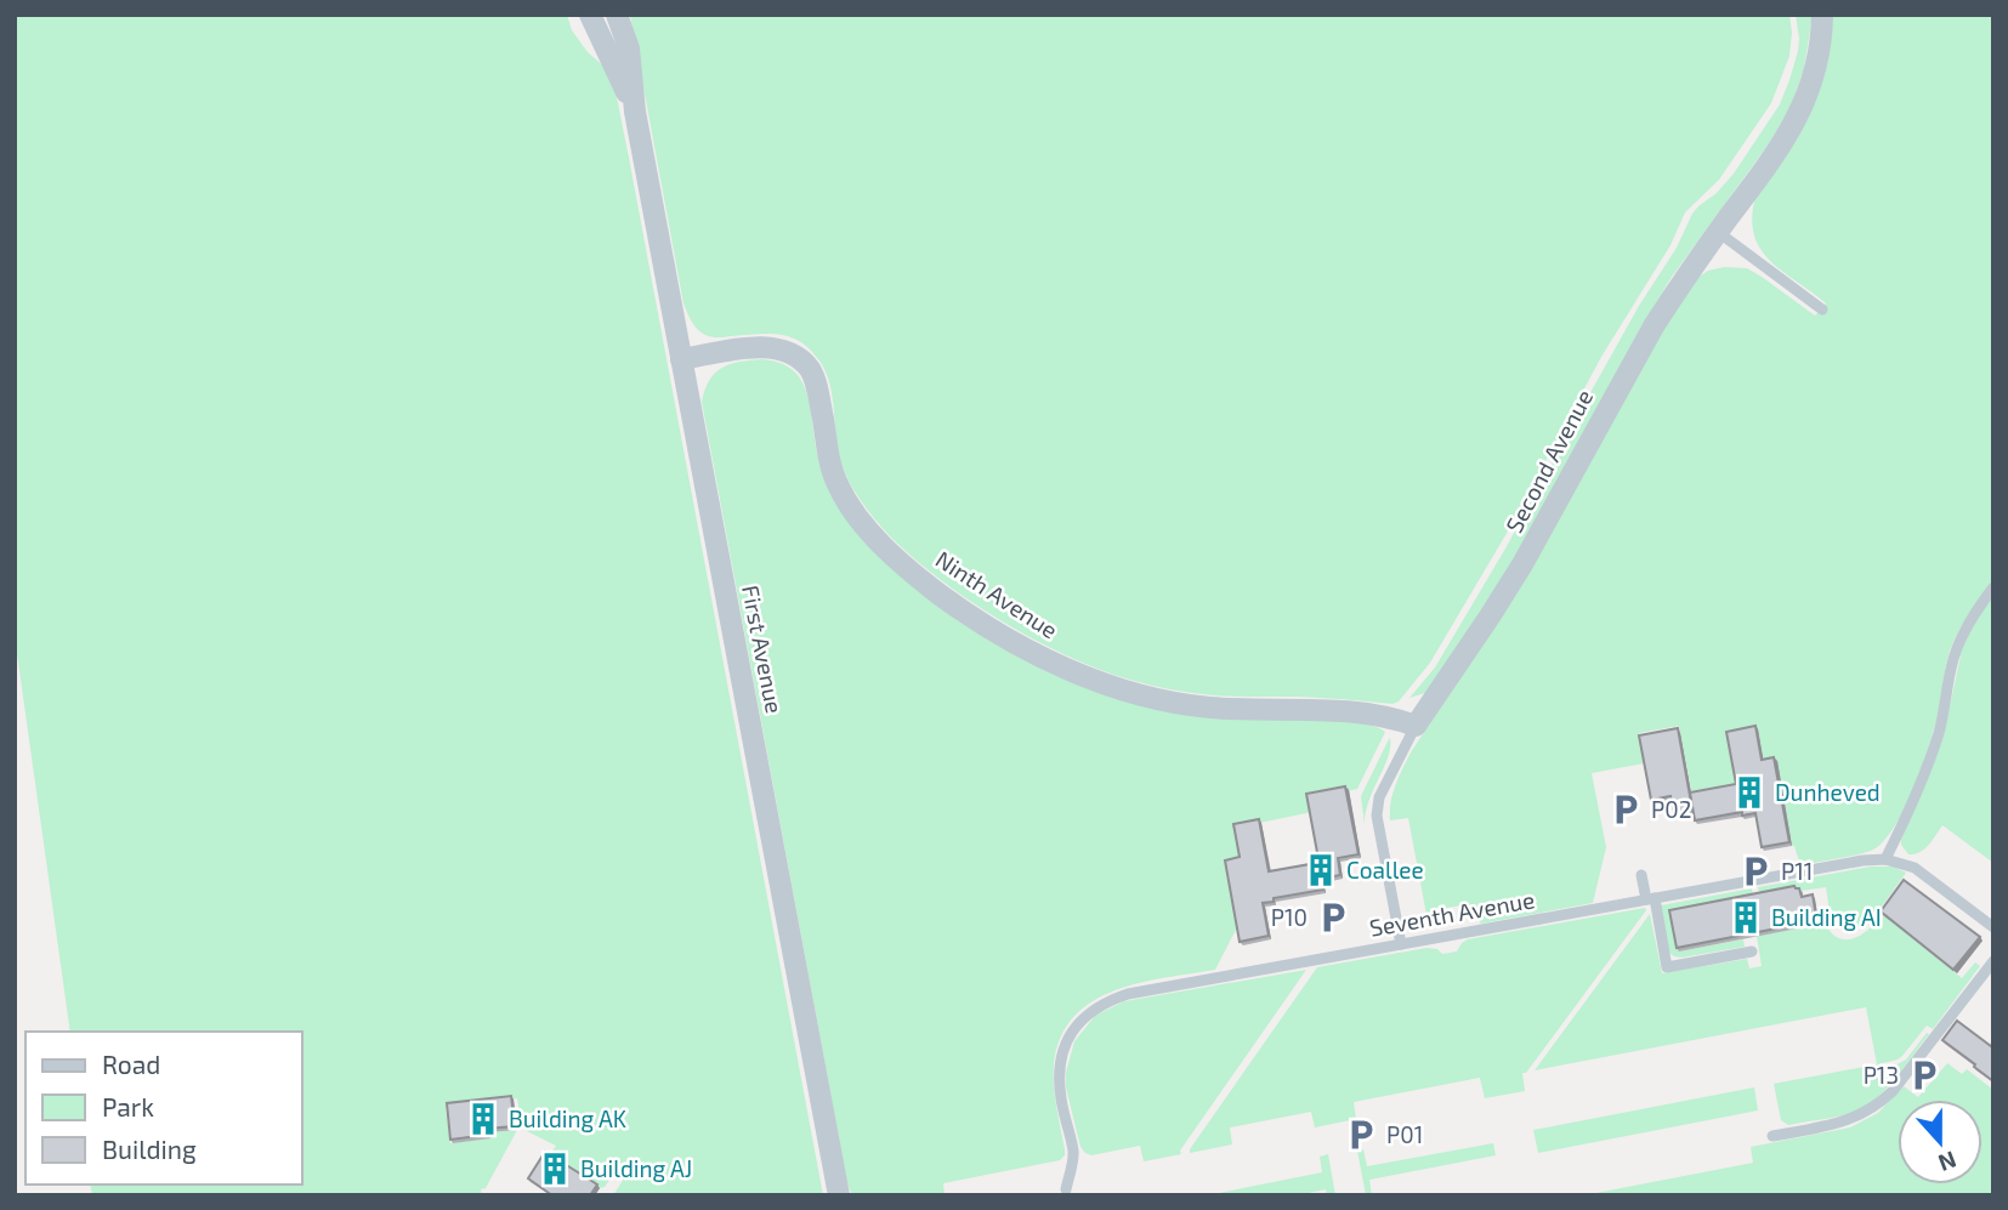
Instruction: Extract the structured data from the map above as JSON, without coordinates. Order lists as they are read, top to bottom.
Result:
{
  "streets": {
    "street": ["Second Avenue", "Ninth Avenue", "First Avenue"],
    "lane": ["Seventh Avenue"]
  },
  "crossings": [
    ["Second Avenue", "Ninth Avenue"],
    ["Second Avenue", "Seventh Avenue"],
    ["Ninth Avenue", "First Avenue"]
  ],
  "places": {
    "building": [
      "Dunheved",
      "Coallee",
      "Building AI",
      "Building AK",
      "Building AJ"
    ],
    "parking": [
      "P02",
      "P11",
      "P10",
      "P13",
      "P01"
    ]
  },
  "legend": ["Road", "Park", "Building"],
  "north": "bottom"
}
